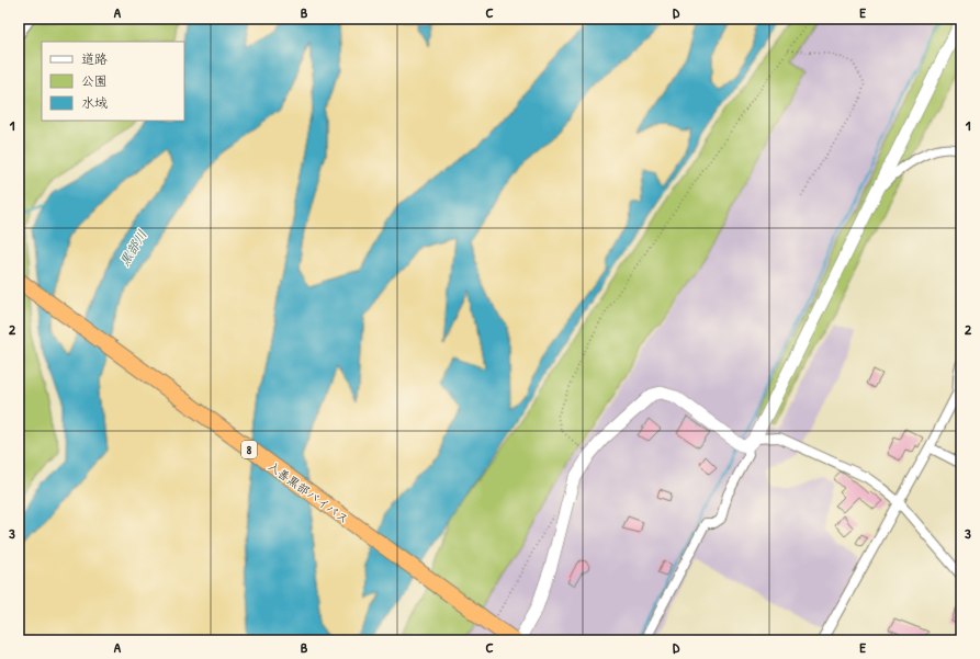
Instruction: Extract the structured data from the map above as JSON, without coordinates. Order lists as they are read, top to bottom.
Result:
{
  "streets": {
    "highway": ["8", "入善黒部バイパス"]
  },
  "water": ["黒部川"],
  "legend": ["道路", "公園", "水域"],
  "grid": {
    "columns": [
      "A",
      "B",
      "C",
      "D",
      "E"
    ],
    "rows": ["1", "2", "3"]
  }
}
